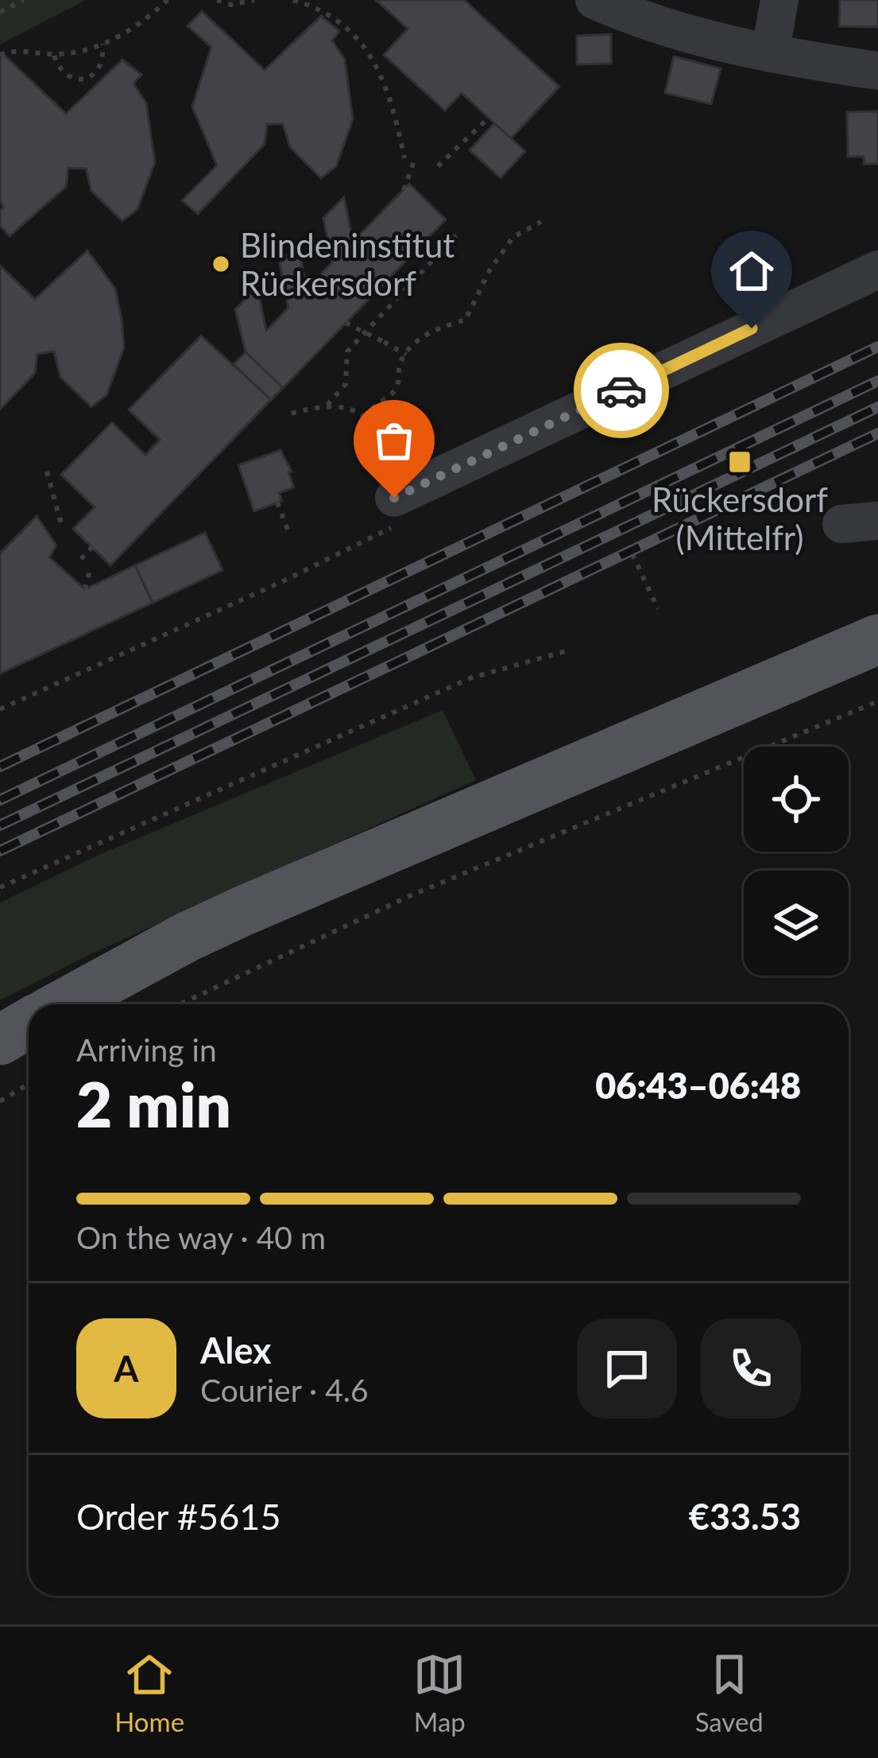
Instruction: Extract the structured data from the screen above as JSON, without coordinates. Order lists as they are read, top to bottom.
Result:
{
  "places": {
    "other": ["Blindeninstitut Rückersdorf"],
    "transit": ["Rückersdorf (Mittelfr)"]
  },
  "page": {
    "heading": ["2 min", "Arriving in", "06:43–06:48"],
    "panel": [
      "Alex",
      "Courier · 4.6",
      "Order #5615",
      "€33.53"
    ],
    "bar": "On the way · 40 m",
    "round": "A",
    "tabs": ["Home", "Map", "Saved"]
  }
}
